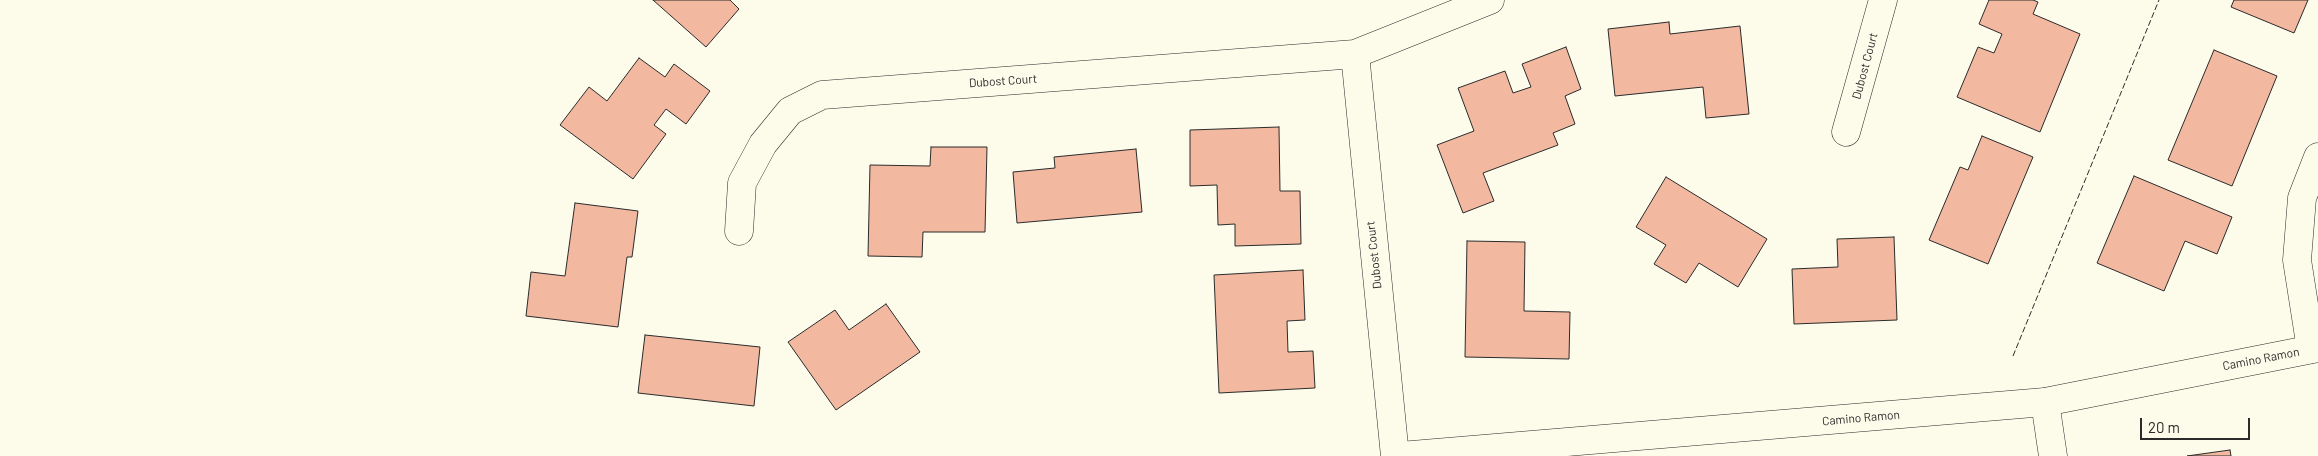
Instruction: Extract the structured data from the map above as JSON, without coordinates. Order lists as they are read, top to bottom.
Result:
{
  "streets": {
    "street": ["Dubost Court", "Camino Ramon"]
  },
  "scale_bar": "20 m"
}
